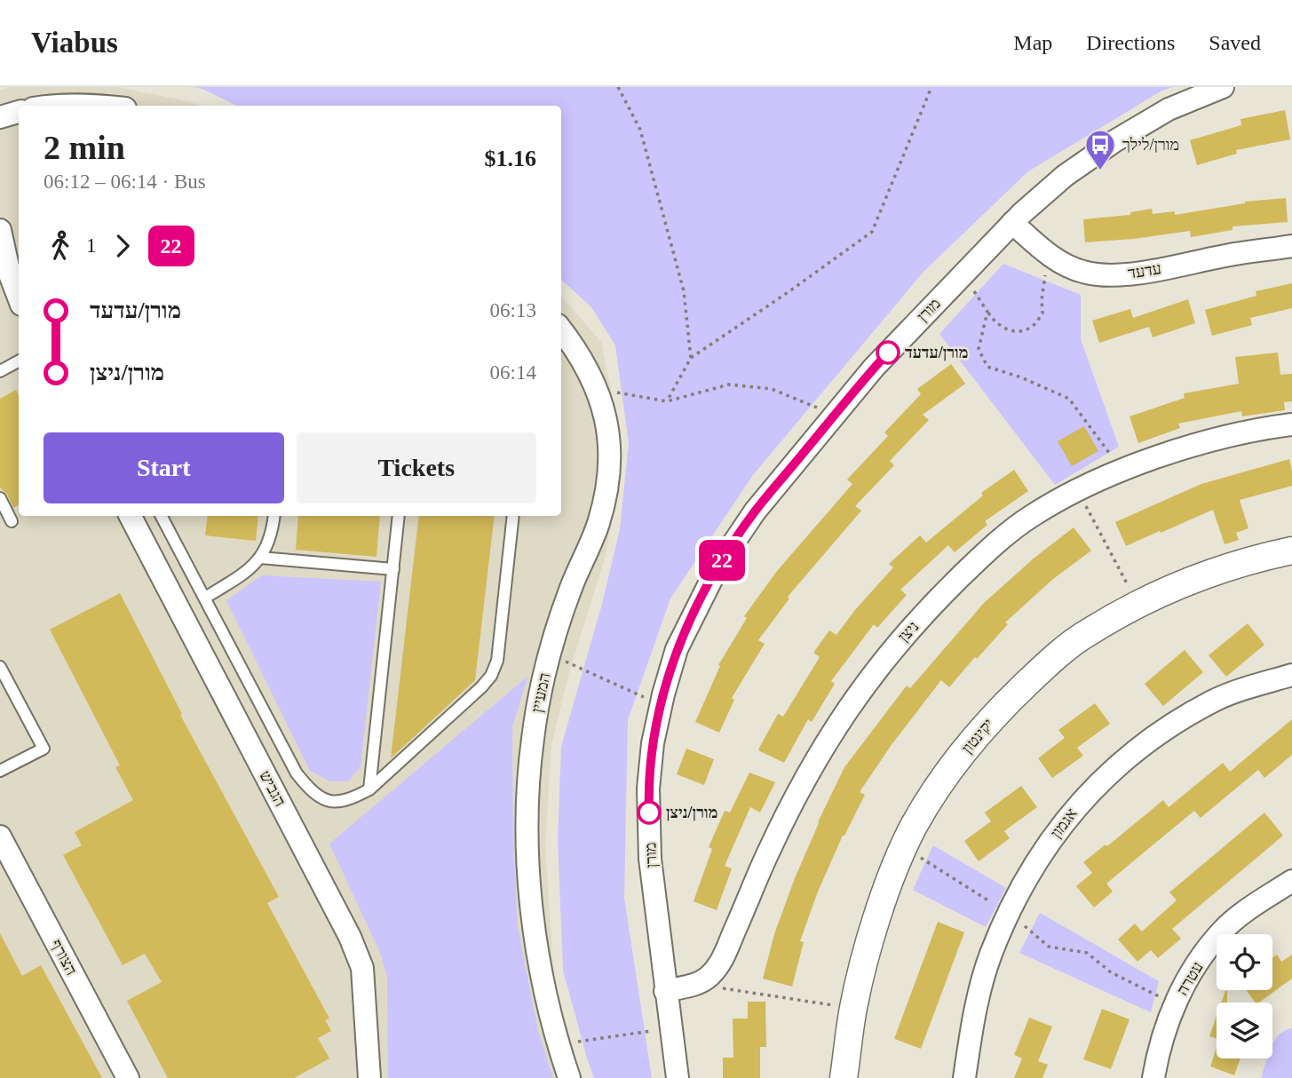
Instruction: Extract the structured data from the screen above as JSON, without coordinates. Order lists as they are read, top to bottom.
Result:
{
  "streets": {
    "street": [
      "עדעד",
      "מורן",
      "ניצן",
      "המעיין",
      "יקינטון",
      "הגביש",
      "אגמון",
      "הצורף",
      "עטרה"
    ]
  },
  "crossings": [
    ["עדעד", "מורן"],
    ["מורן", "ניצן"]
  ],
  "places": {
    "bus stop": ["מורן/לילך"],
    "other": ["מורן/עדעד", "מורן/ניצן"]
  },
  "lines": ["bus line 22"],
  "page": {
    "header": "Viabus",
    "nav": ["Map", "Directions", "Saved"],
    "on_map": "22",
    "heading": ["2 min", "06:12 – 06:14 · Bus", "$1.16"],
    "legs": ["1", "22"],
    "list": [
      {
        "name": "מורן/עדעד",
        "value": "06:13"
      },
      {
        "name": "מורן/ניצן",
        "value": "06:14"
      }
    ],
    "buttons": ["Start", "Tickets"]
  }
}
